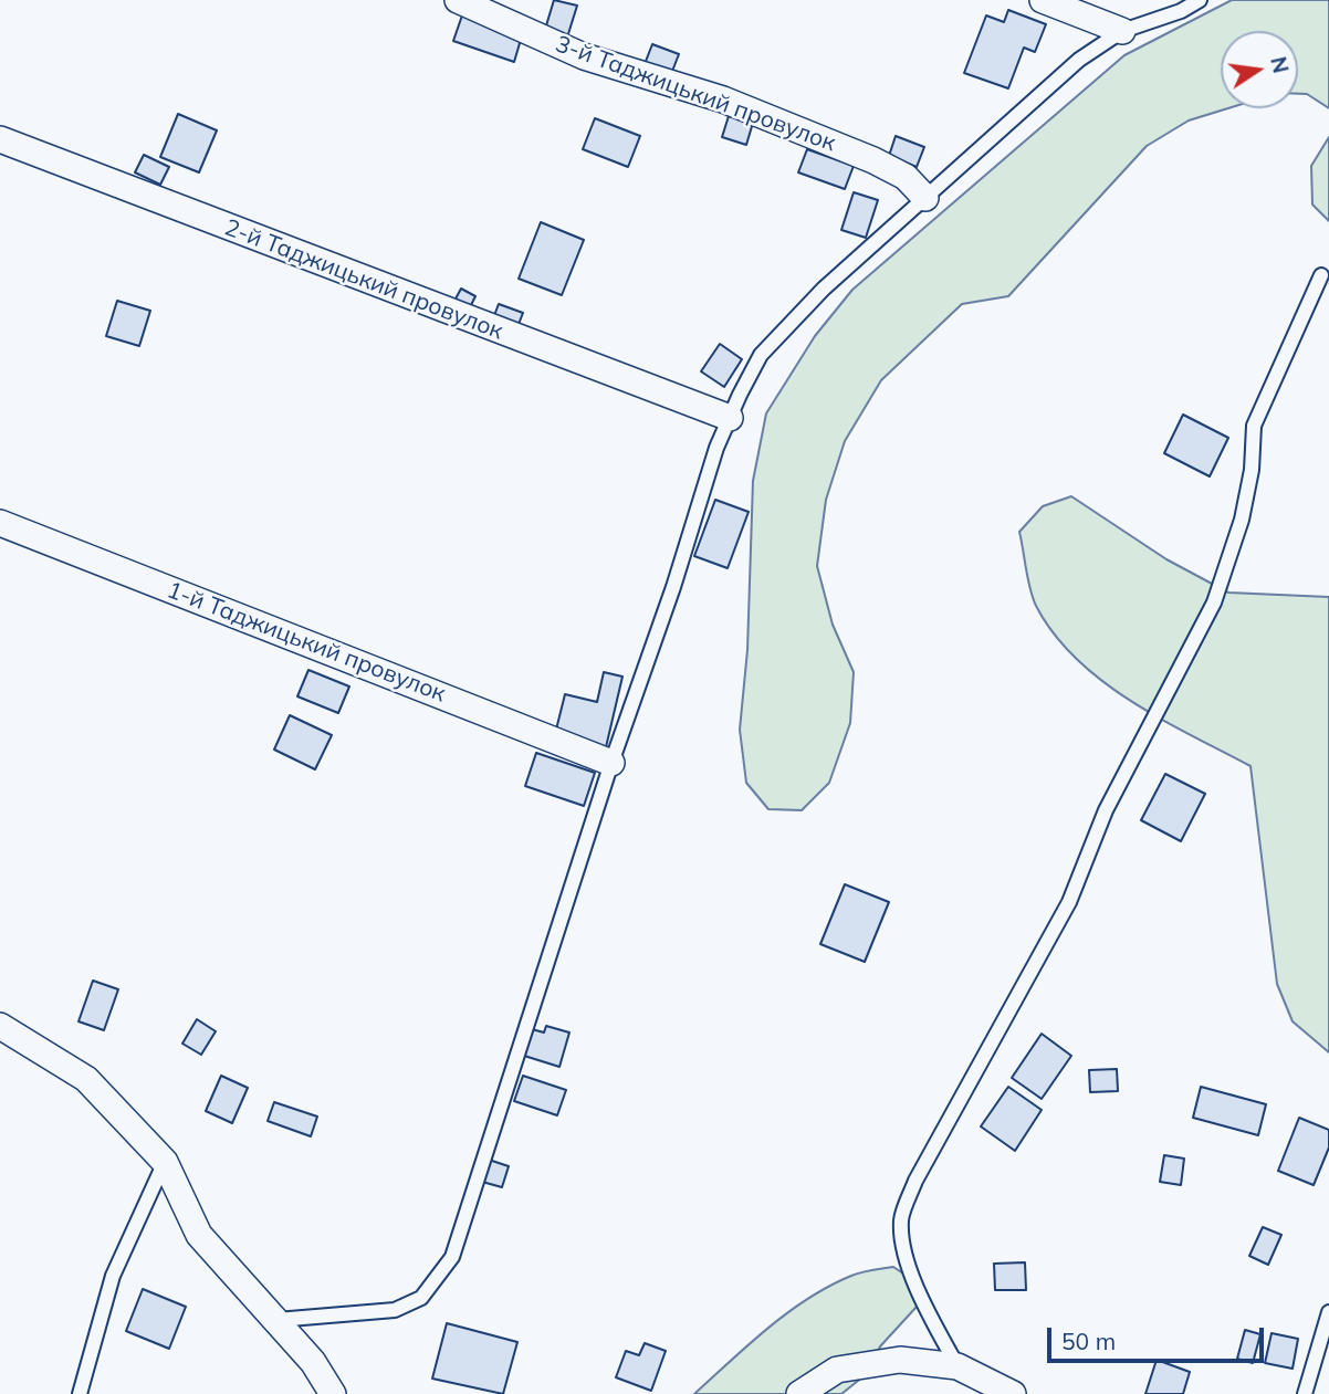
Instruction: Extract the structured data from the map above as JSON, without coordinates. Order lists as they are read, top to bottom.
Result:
{
  "streets": {
    "street": ["3-й Таджицький провулок", "2-й Таджицький провулок", "1-й Таджицький провулок"]
  },
  "scale_bar": "50 m",
  "north": "right"
}
